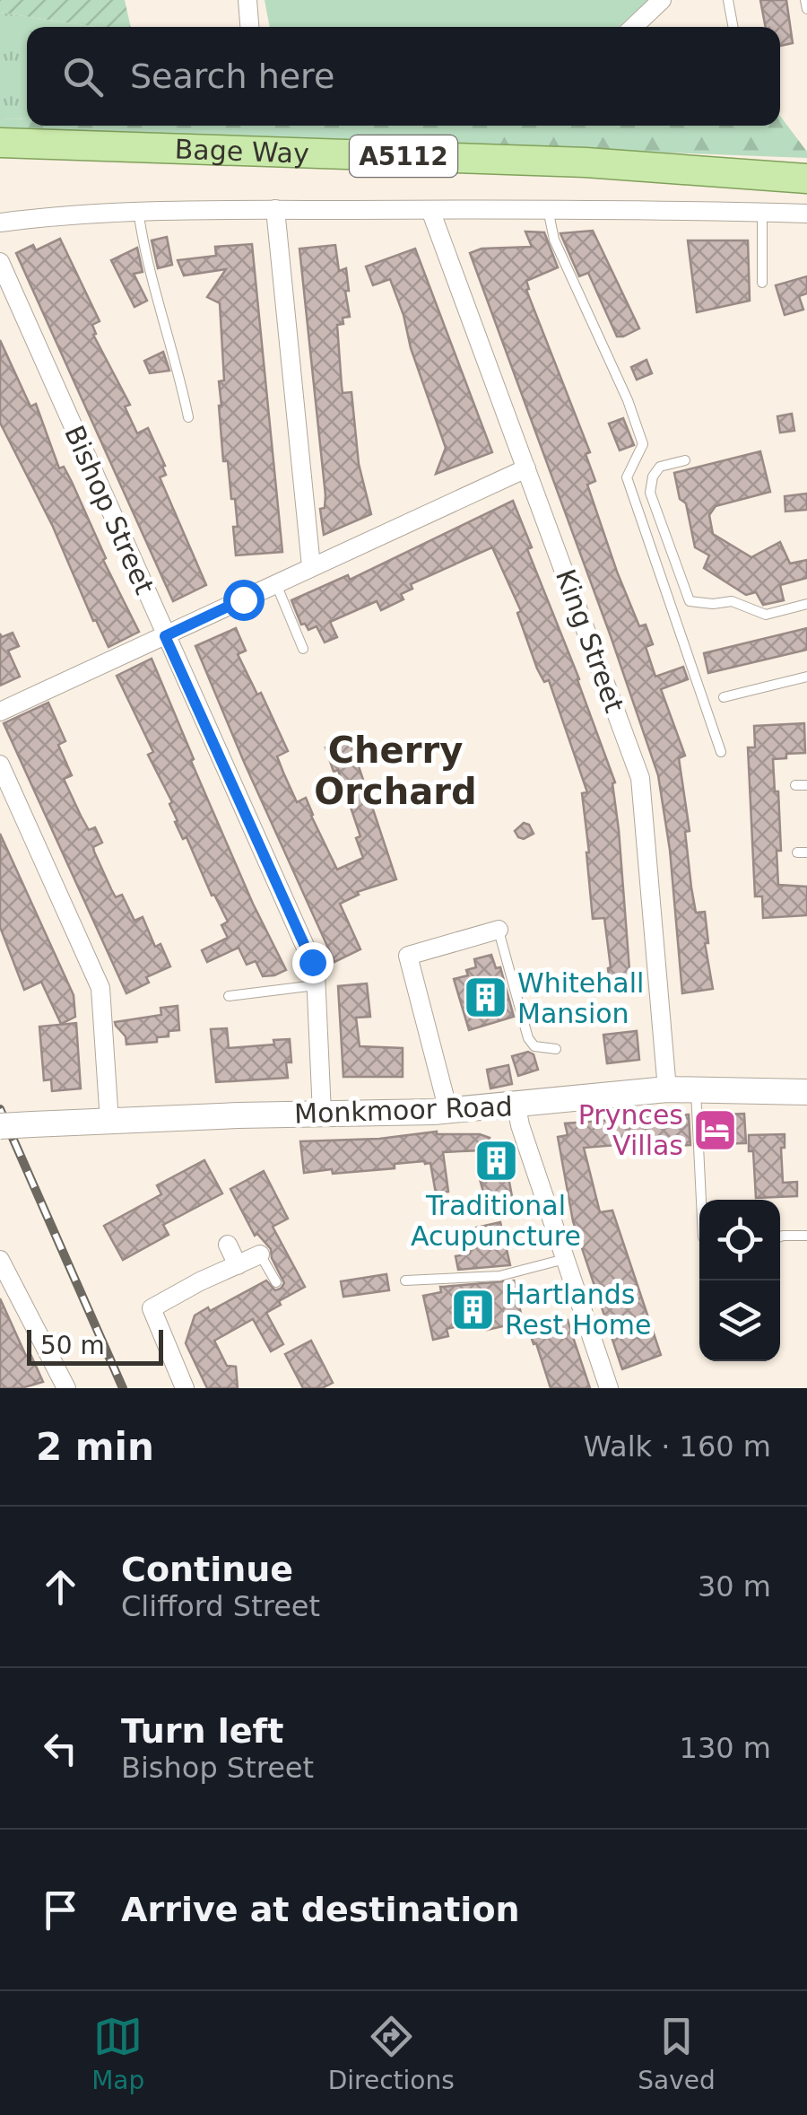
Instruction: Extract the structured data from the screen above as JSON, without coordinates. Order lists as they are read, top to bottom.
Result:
{
  "streets": {
    "main road": ["Bage Way", "A5112"],
    "street": ["Bishop Street", "King Street", "Monkmoor Road"]
  },
  "crossings": [
    ["Bishop Street", "Monkmoor Road"],
    ["King Street", "Monkmoor Road"]
  ],
  "districts": ["Cherry Orchard"],
  "places": {
    "building": ["Whitehall Mansion", "Traditional Acupuncture", "Hartlands Rest Home"],
    "hotel": ["Prynces Villas"]
  },
  "scale_bar": "50 m",
  "page": {
    "search": "Search here",
    "scale": "50 m",
    "heading": ["2 min", "Walk · 160 m"],
    "list": [
      ["Continue", "Clifford Street", "30 m"],
      ["Turn left", "Bishop Street", "130 m"],
      "Arrive at destination"
    ],
    "nav": ["Map", "Directions", "Saved"]
  }
}
